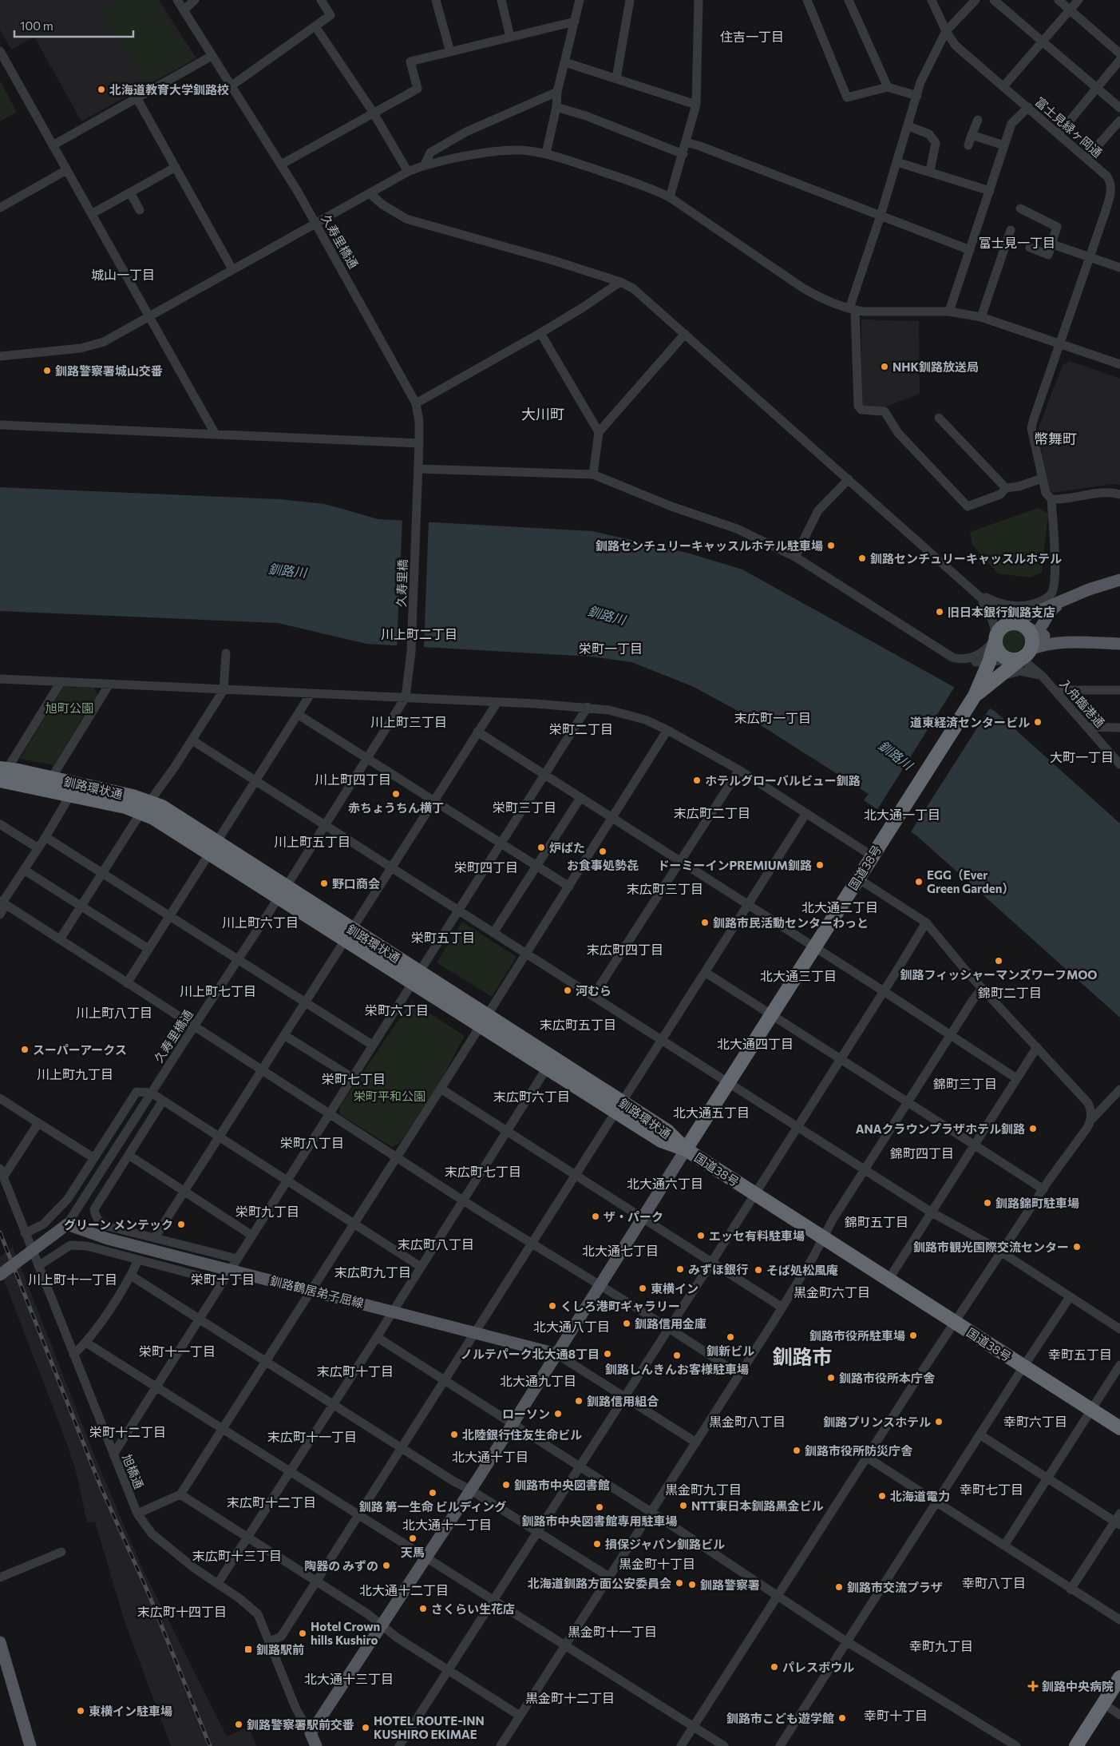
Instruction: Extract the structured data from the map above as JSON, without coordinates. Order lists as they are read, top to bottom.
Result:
{
  "streets": {
    "highway": ["釧路環状通", "国道38号"],
    "main road": ["釧路鶴居弟子屈線"],
    "street": [
      "富士見緑ヶ岡通",
      "久寿里橋通",
      "久寿里橋",
      "入舟臨港通",
      "旭橋通"
    ]
  },
  "crossings": [
    ["久寿里橋通", "久寿里橋"],
    ["久寿里橋通", "釧路環状通"],
    ["久寿里橋通", "釧路鶴居弟子屈線"],
    ["入舟臨港通", "国道38号"],
    ["釧路環状通", "国道38号"]
  ],
  "districts": [
    "住吉一丁目",
    "富士見一丁目",
    "城山一丁目",
    "大川町",
    "幣舞町",
    "川上町二丁目",
    "栄町一丁目",
    "末広町一丁目",
    "川上町三丁目",
    "栄町二丁目",
    "大町一丁目",
    "川上町四丁目",
    "栄町三丁目",
    "末広町二丁目",
    "北大通一丁目",
    "川上町五丁目",
    "栄町四丁目",
    "末広町三丁目",
    "北大通二丁目",
    "川上町六丁目",
    "栄町五丁目",
    "末広町四丁目",
    "北大通三丁目",
    "川上町七丁目",
    "錦町二丁目",
    "栄町六丁目",
    "川上町八丁目",
    "末広町五丁目",
    "北大通四丁目",
    "川上町九丁目",
    "栄町七丁目",
    "錦町三丁目",
    "末広町六丁目",
    "北大通五丁目",
    "栄町八丁目",
    "錦町四丁目",
    "末広町七丁目",
    "北大通六丁目",
    "栄町九丁目",
    "錦町五丁目",
    "末広町八丁目",
    "北大通七丁目",
    "末広町九丁目",
    "川上町十一丁目",
    "栄町十丁目",
    "黒金町六丁目",
    "北大通八丁目",
    "栄町十一丁目",
    "幸町五丁目",
    "釧路市",
    "末広町十丁目",
    "北大通九丁目",
    "黒金町八丁目",
    "幸町六丁目",
    "栄町十二丁目",
    "末広町十一丁目",
    "北大通十丁目",
    "黒金町九丁目",
    "幸町七丁目",
    "末広町十二丁目",
    "北大通十一丁目",
    "末広町十三丁目",
    "黒金町十丁目",
    "幸町八丁目",
    "北大通十二丁目",
    "末広町十四丁目",
    "黒金町十一丁目",
    "幸町九丁目",
    "北大通十三丁目",
    "黒金町十二丁目",
    "幸町十丁目"
  ],
  "water": ["釧路川"],
  "parks": ["旭町公園", "栄町平和公園"],
  "places": {
    "other": [
      "北海道教育大学釧路校",
      "NHK釧路放送局",
      "釧路警察署城山交番",
      "釧路センチュリーキャッスルホテル駐車場",
      "釧路センチュリーキャッスルホテル",
      "旧日本銀行釧路支店",
      "道東経済センタービル",
      "ホテルグローバルビュー釧路",
      "赤ちょうちん横丁",
      "炉ばた",
      "お食事処勢㐂",
      "ドーミーインPREMIUM釧路",
      "EGG（Ever Green Garden）",
      "野口商会",
      "釧路市民活動センターわっと",
      "釧路フィッシャーマンズワーフMOO",
      "河むら",
      "スーパーアークス",
      "ANAクラウンプラザホテル釧路",
      "釧路錦町駐車場",
      "ザ・パーク",
      "グリーン メンテック",
      "エッセ有料駐車場",
      "釧路市観光国際交流センター",
      "みずほ銀行",
      "そば処松風庵",
      "東横イン",
      "くしろ港町ギャラリー",
      "釧路信用金庫",
      "釧路市役所駐車場",
      "釧新ビル",
      "ノルテパーク北大通8丁目",
      "釧路しんきんお客様駐車場",
      "釧路市役所本庁舎",
      "釧路信用組合",
      "ローソン",
      "釧路プリンスホテル",
      "北陸銀行住友生命ビル",
      "釧路市役所防災庁舎",
      "釧路市中央図書館",
      "釧路 第一生命 ビルディング",
      "北海道電力",
      "NTT東日本釧路黒金ビル",
      "釧路市中央図書館専用駐車場",
      "天馬",
      "損保ジャパン釧路ビル",
      "陶器の みずの",
      "北海道釧路方面公安委員会",
      "釧路警察署",
      "釧路市交流プラザ",
      "さくらい生花店",
      "Hotel Crown hills Kushiro",
      "パレスボウル",
      "東横イン駐車場",
      "釧路市こども遊学館",
      "釧路警察署駅前交番",
      "HOTEL ROUTE-INN KUSHIRO EKIMAE"
    ],
    "transit": ["釧路駅前"],
    "health": ["釧路中央病院"]
  },
  "scale_bar": "100 m"
}
